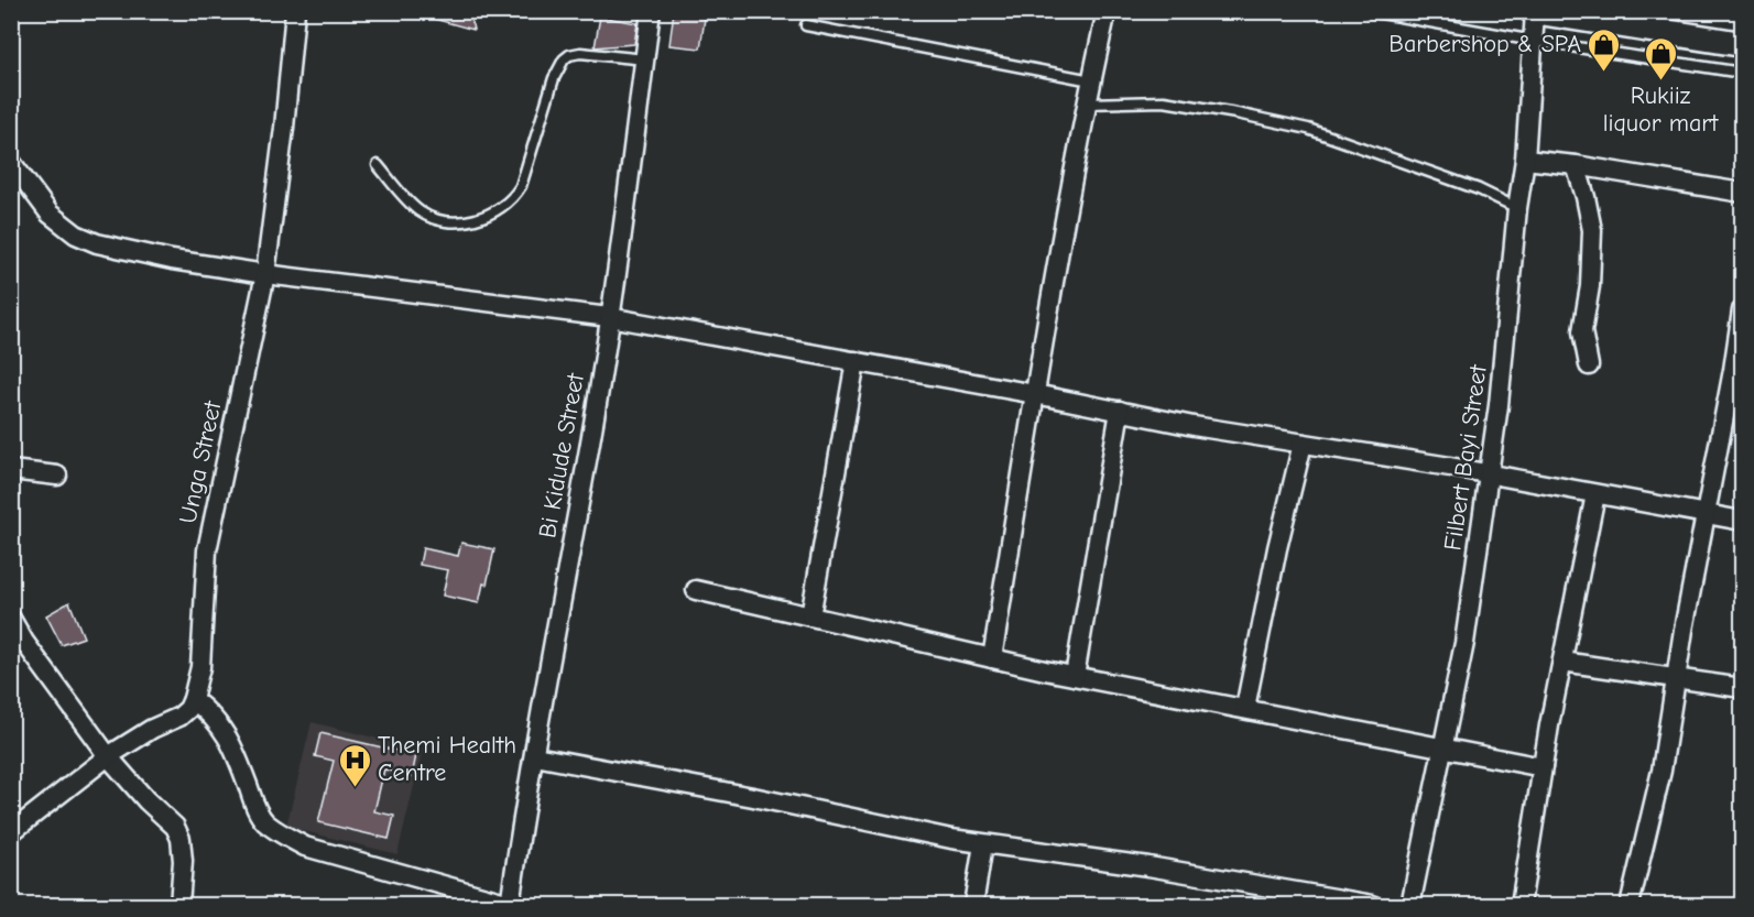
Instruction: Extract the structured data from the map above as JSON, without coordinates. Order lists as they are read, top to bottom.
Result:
{
  "streets": {
    "street": ["Bi Kidude Street", "Filbert Bayi Street", "Unga Street"]
  },
  "places": {
    "shop": ["Barbershop & SPA", "Rukiiz liquor mart"],
    "hospital": ["Themi Health Centre"]
  }
}
